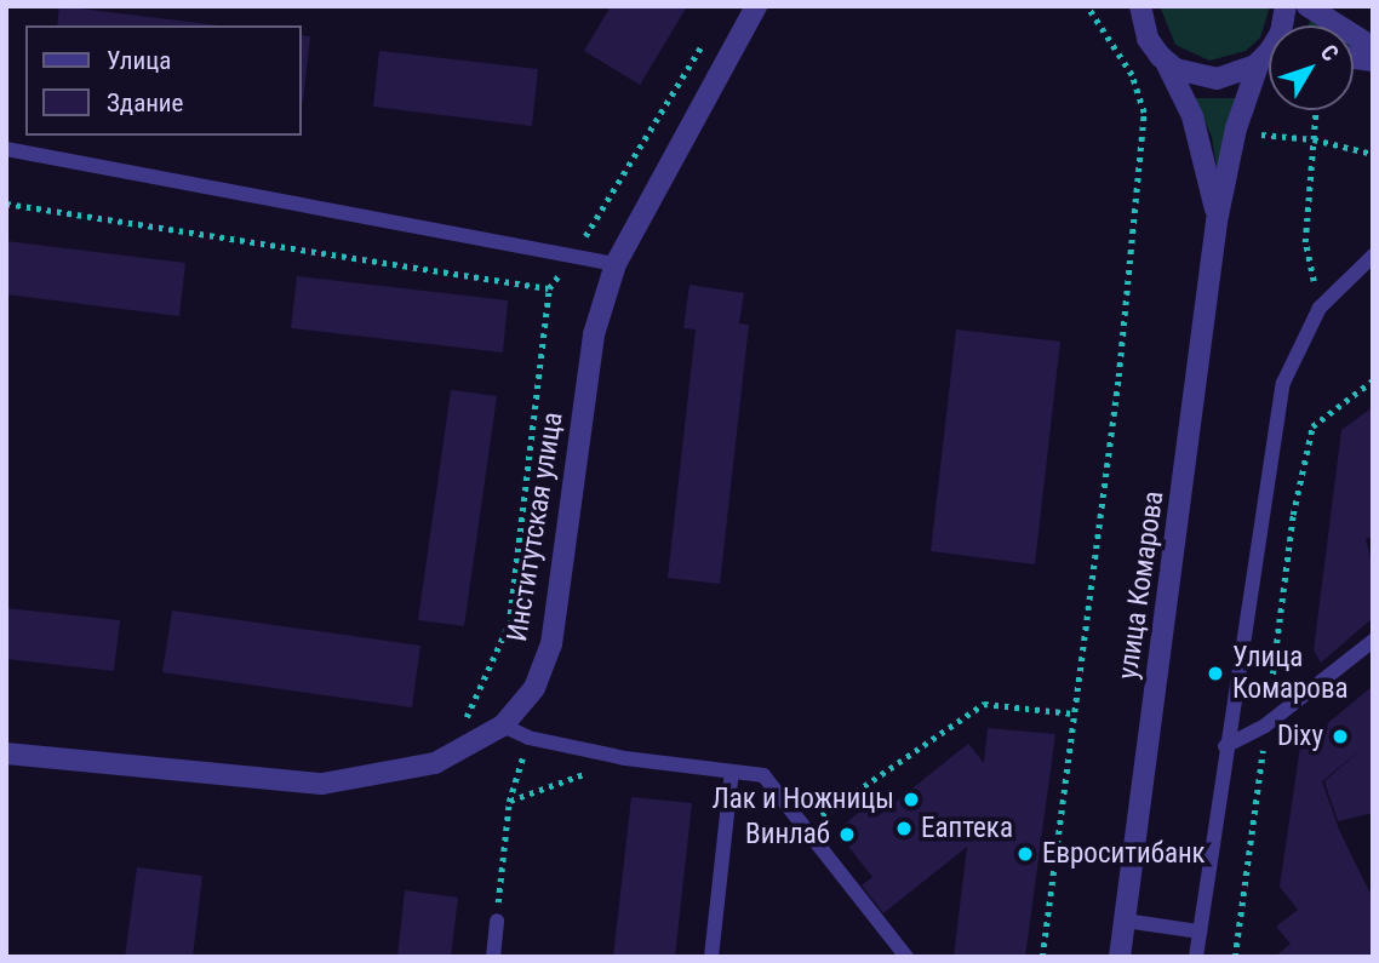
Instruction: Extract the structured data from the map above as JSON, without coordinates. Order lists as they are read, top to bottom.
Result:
{
  "streets": {
    "street": ["Институтская улица", "улица Комарова"]
  },
  "places": [
    "Улица Комарова",
    "Dixy",
    "Лак и Ножницы",
    "Еаптека",
    "Винлаб",
    "Евроситибанк"
  ],
  "legend": ["Улица", "Здание"],
  "north": "top right"
}
